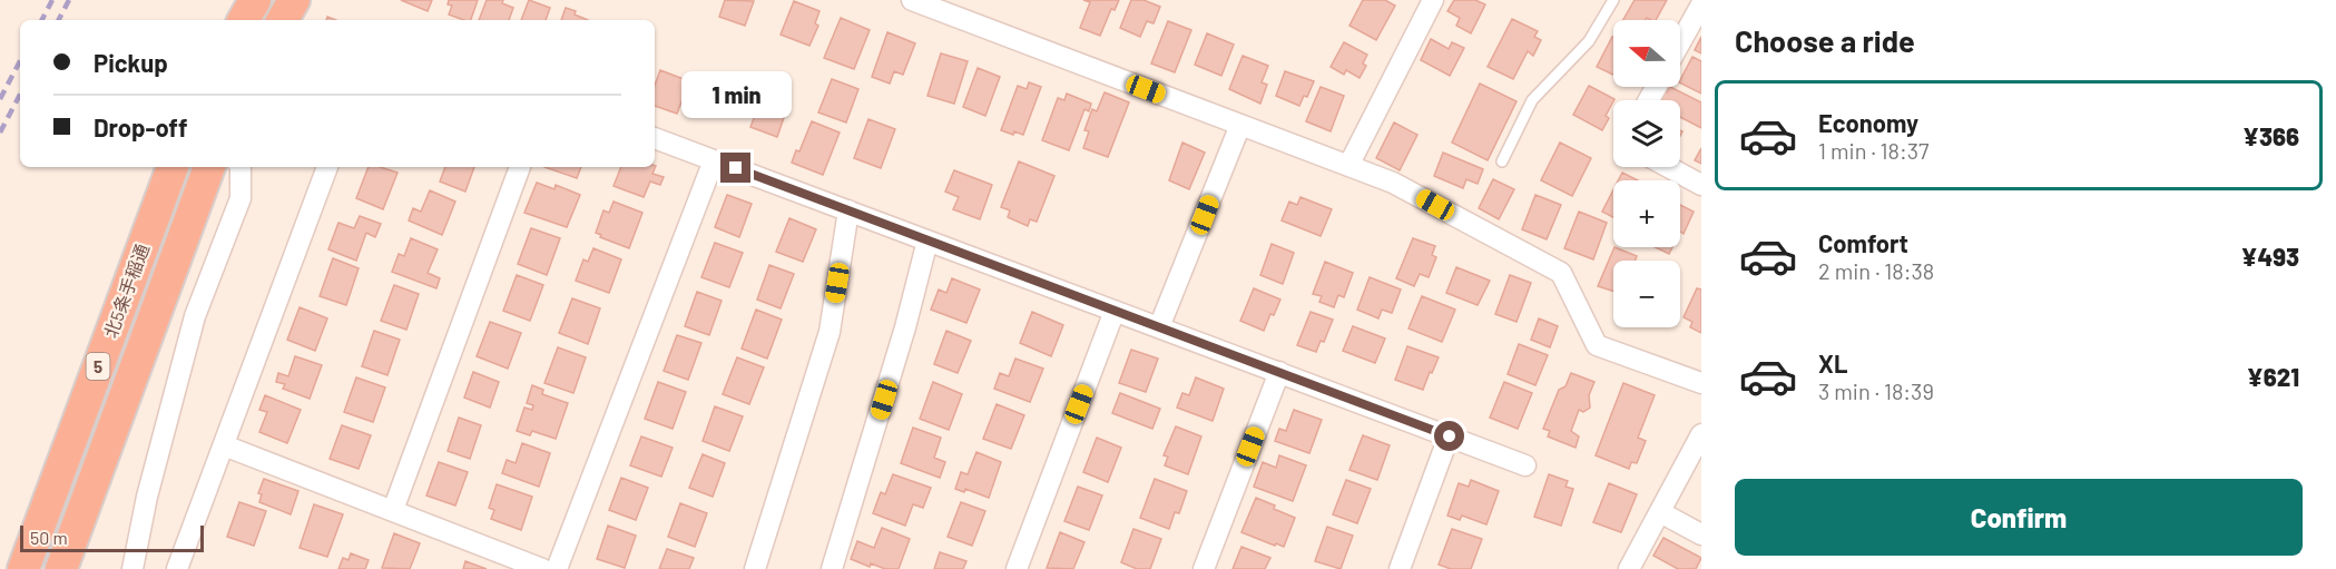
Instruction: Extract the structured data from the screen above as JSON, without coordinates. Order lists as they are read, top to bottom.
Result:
{
  "streets": {
    "highway": ["北5条手稲通", "5"]
  },
  "scale_bar": "50 m",
  "north": "left",
  "page": {
    "heading": "Choose a ride",
    "map_buttons": ["+", "−"],
    "banner": ["Pickup", "Drop-off"],
    "bubble": "1 min",
    "list": [
      {
        "name": "Economy",
        "note": "1 min · 18:37",
        "value": "¥366"
      },
      {
        "name": "Comfort",
        "note": "2 min · 18:38",
        "value": "¥493"
      },
      {
        "name": "XL",
        "note": "3 min · 18:39",
        "value": "¥621"
      }
    ],
    "buttons": "Confirm",
    "scale": "50 m"
  }
}
